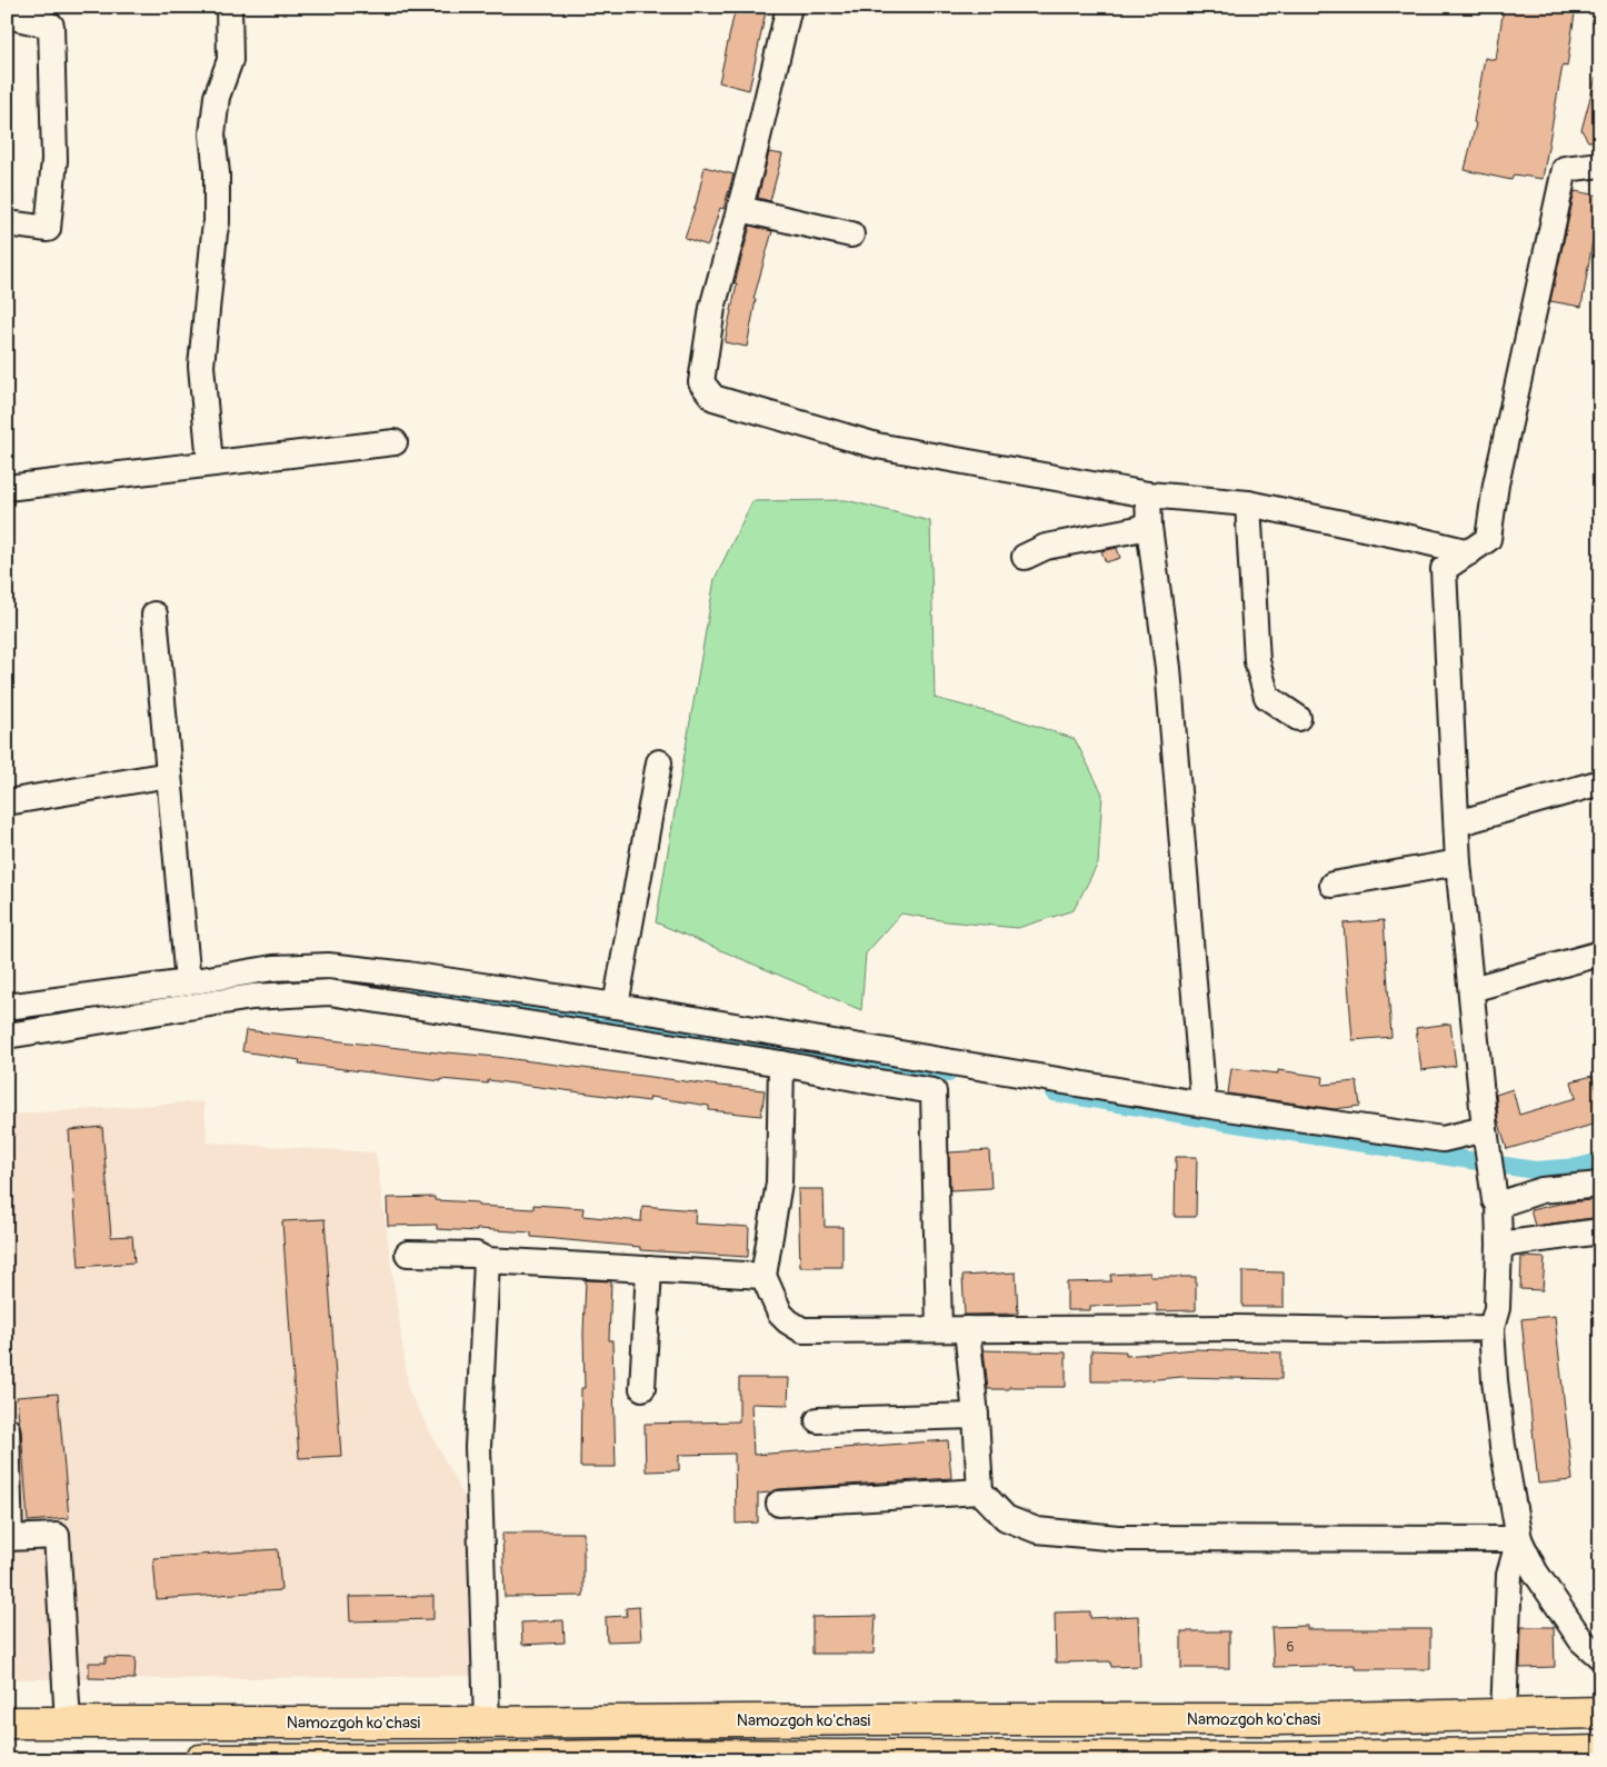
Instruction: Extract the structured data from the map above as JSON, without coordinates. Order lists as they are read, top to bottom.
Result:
{
  "streets": {
    "main road": ["Namozgoh ko'chasi"]
  },
  "house_numbers": ["6"]
}
